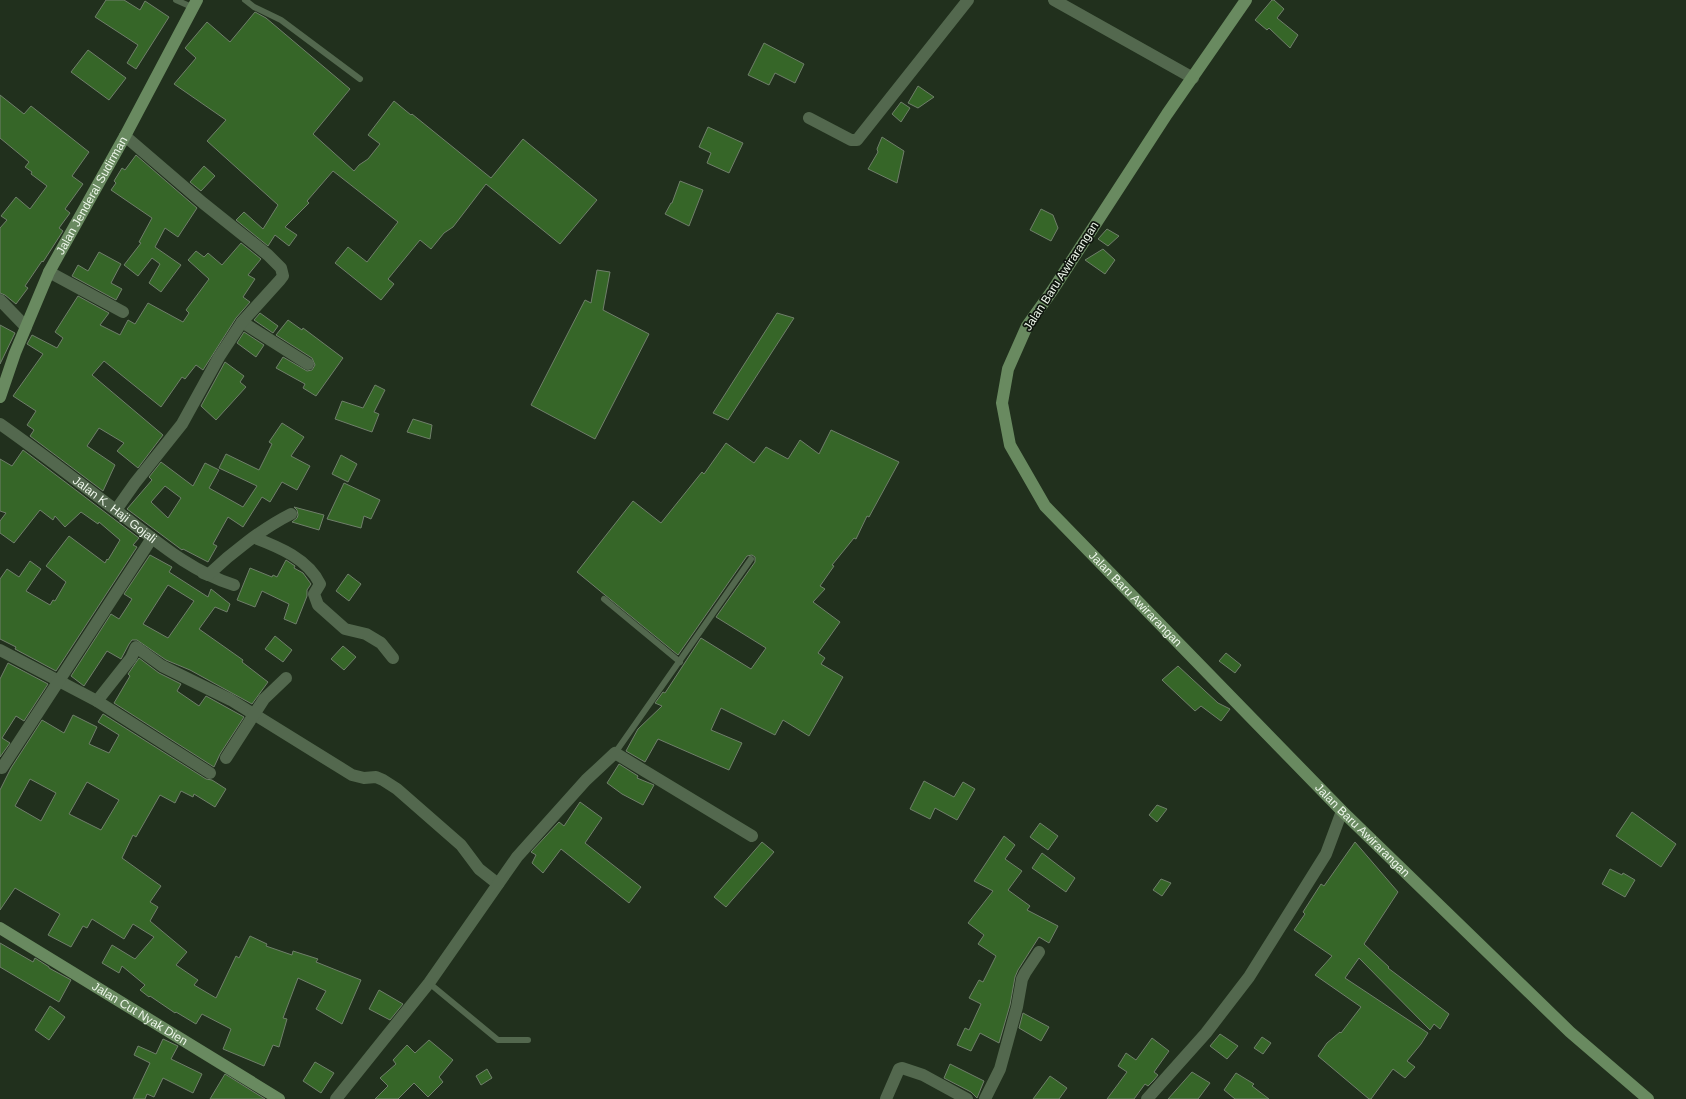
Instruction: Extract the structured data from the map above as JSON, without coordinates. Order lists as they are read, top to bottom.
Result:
{
  "streets": {
    "street": [
      "Jalan Jenderal Sudirman",
      "Jalan Baru Awirarangan",
      "Jalan K. Haji Gojali",
      "Jalan Cut Nyak Dien"
    ]
  }
}
